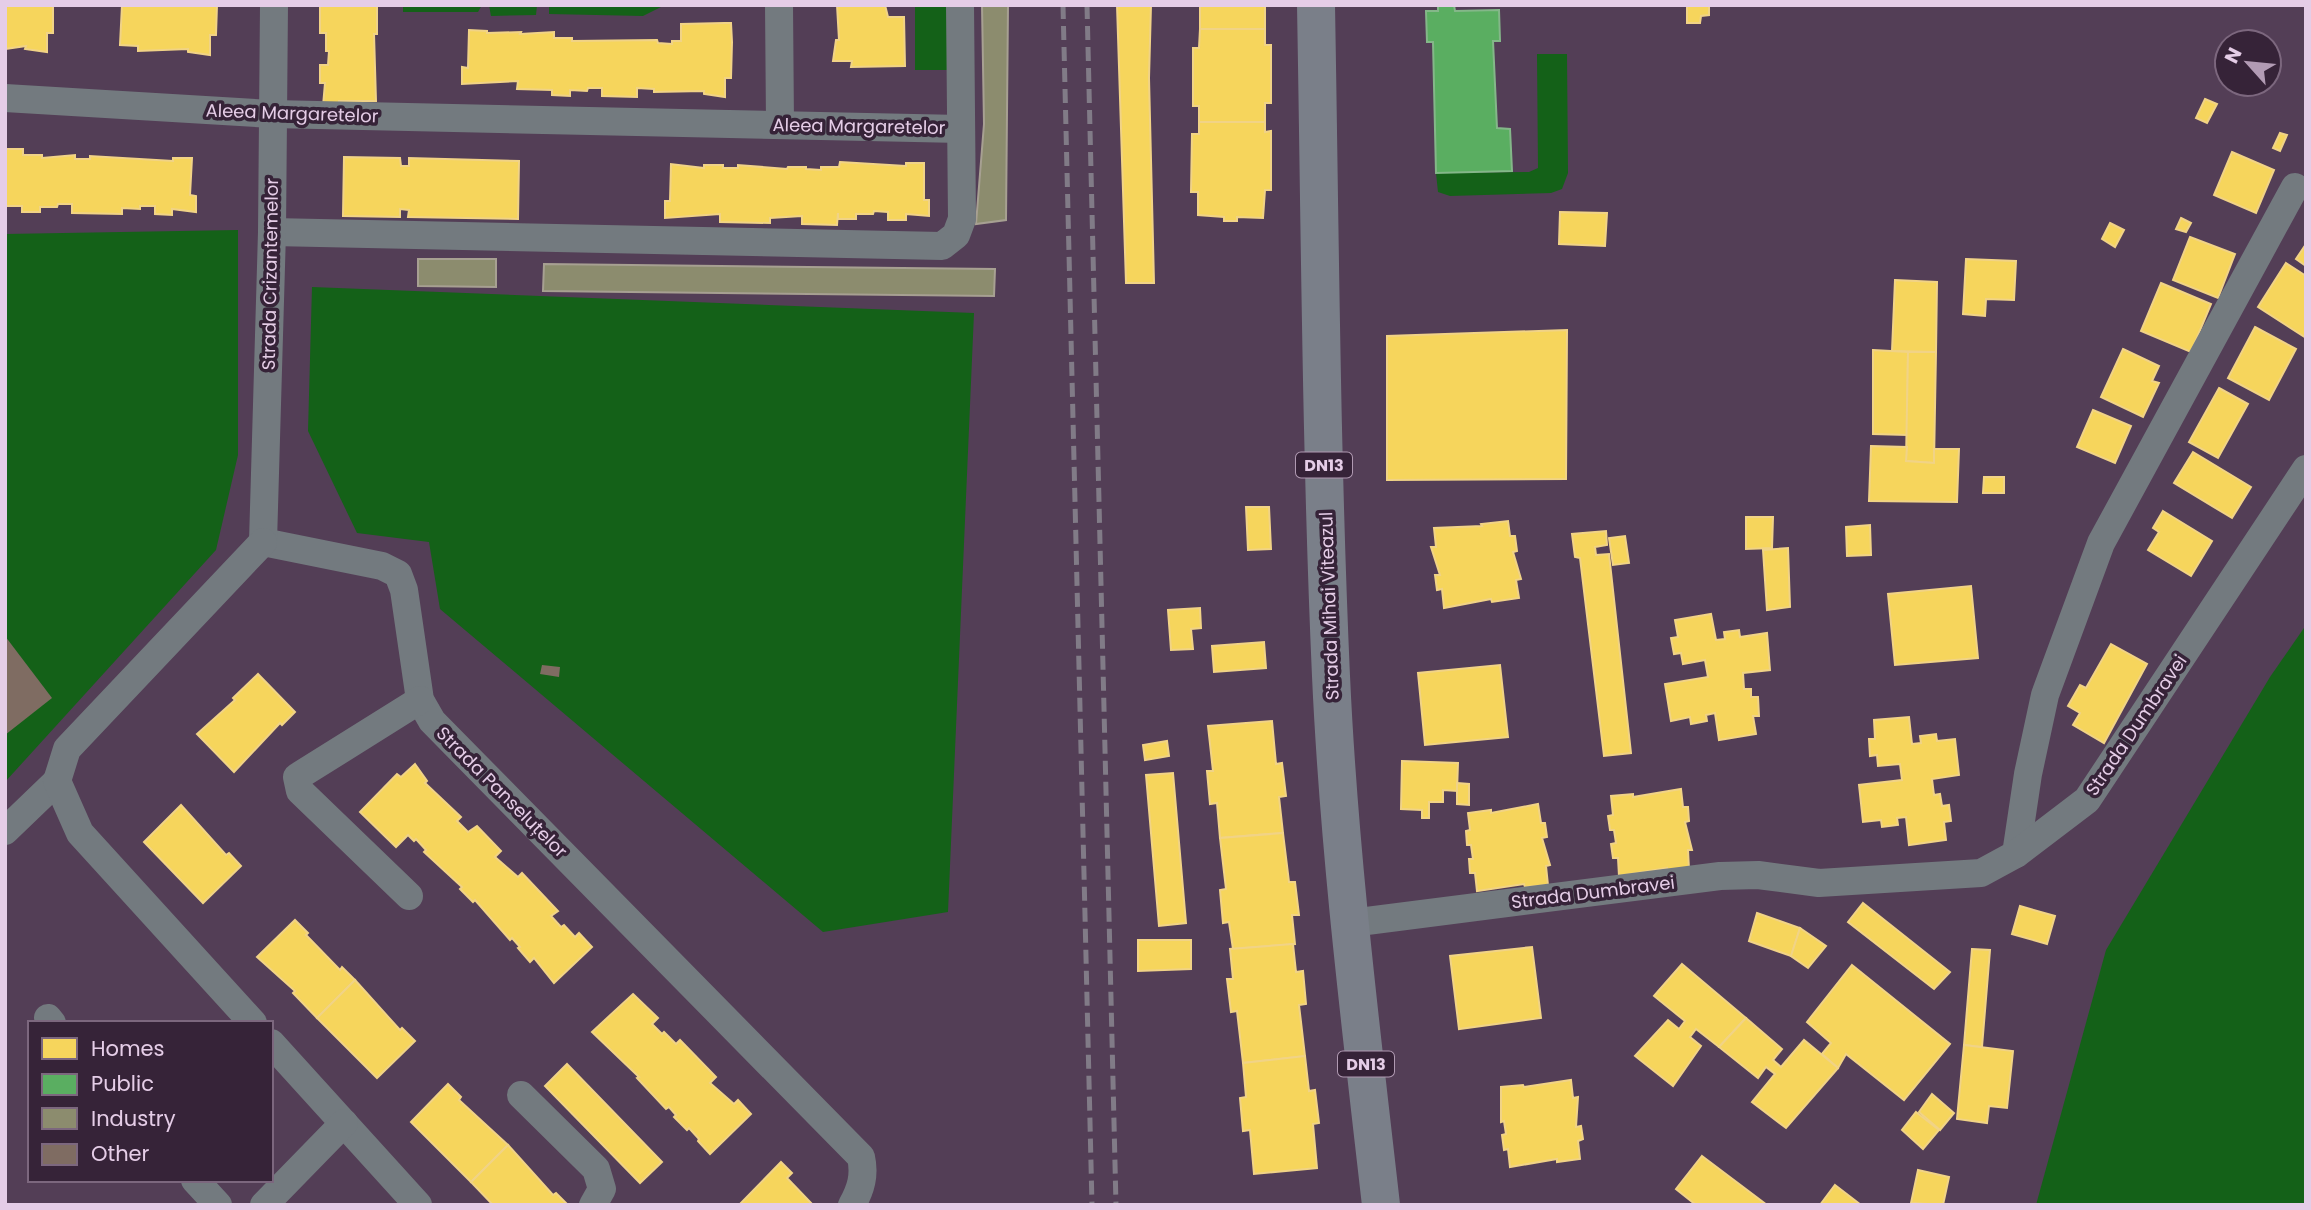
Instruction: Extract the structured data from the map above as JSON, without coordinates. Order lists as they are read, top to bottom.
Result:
{
  "streets": {
    "highway": ["DN13", "Strada Mihai Viteazul"],
    "street": [
      "Aleea Margaretelor",
      "Strada Crizantemelor",
      "Strada Dumbravei",
      "Strada Panseluțelor"
    ]
  },
  "crossings": [
    ["Aleea Margaretelor", "Strada Crizantemelor"],
    ["Strada Crizantemelor", "Strada Panseluțelor"],
    ["Strada Mihai Viteazul", "Strada Dumbravei"]
  ],
  "legend": [
    "Homes",
    "Public",
    "Industry",
    "Other"
  ],
  "north": "top left"
}
